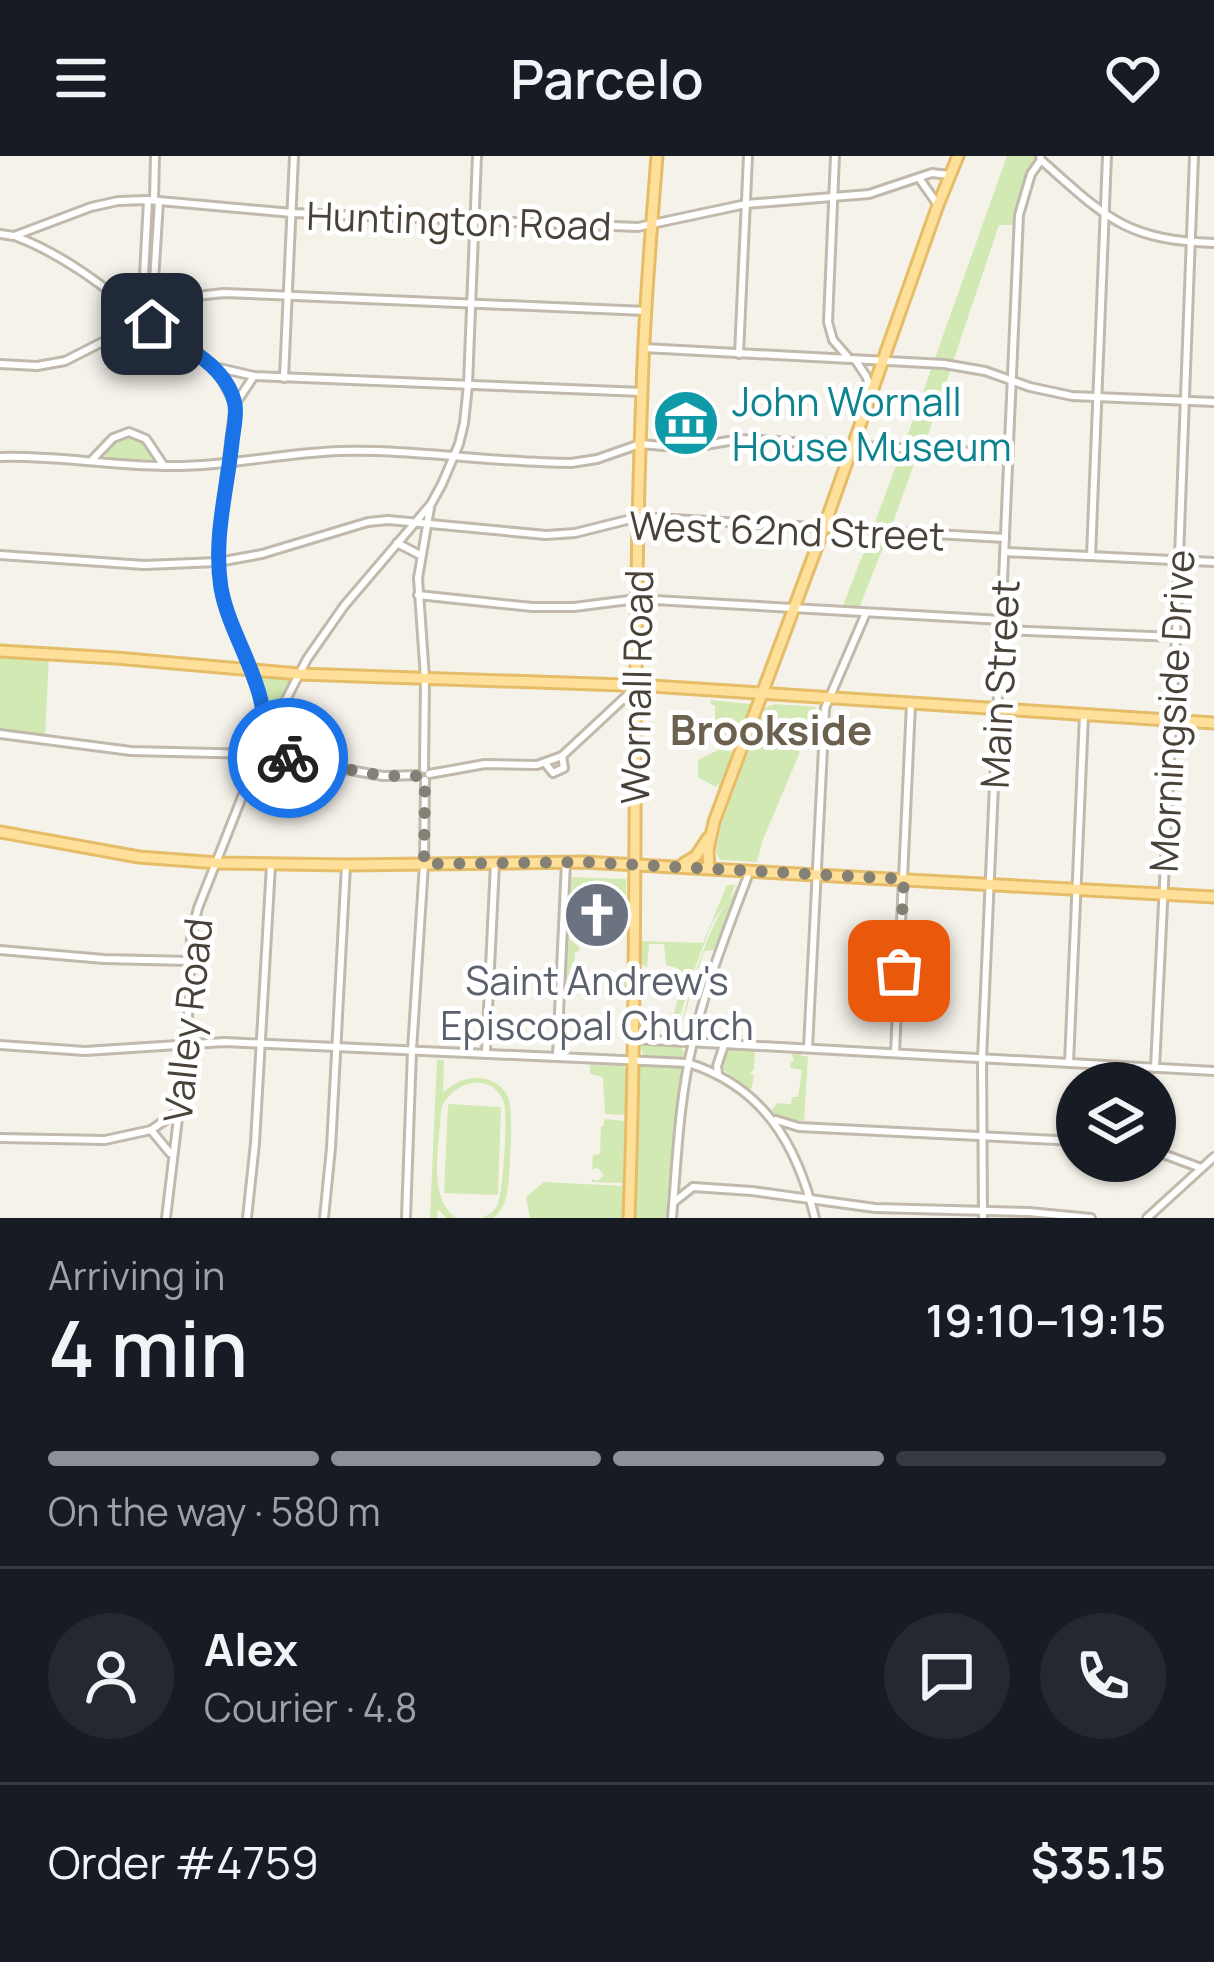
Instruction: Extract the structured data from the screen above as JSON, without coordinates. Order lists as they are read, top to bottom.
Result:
{
  "streets": {
    "main road": ["Wornall Road"],
    "street": [
      "Huntington Road",
      "West 62nd Street",
      "Main Street",
      "Morningside Drive",
      "Valley Road"
    ]
  },
  "crossings": [
    ["Huntington Road", "Wornall Road"],
    ["West 62nd Street", "Main Street"],
    ["West 62nd Street", "Wornall Road"],
    ["West 62nd Street", "Valley Road"]
  ],
  "districts": ["Brookside"],
  "places": {
    "museum": ["John Wornall House Museum"],
    "church": ["Saint Andrew's Episcopal Church"]
  },
  "page": {
    "header": "Parcelo",
    "heading": ["4 min", "Arriving in", "19:10–19:15"],
    "panel": [
      "Alex",
      "Courier · 4.8",
      "Order #4759",
      "$35.15"
    ],
    "bar": "On the way · 580 m"
  }
}
